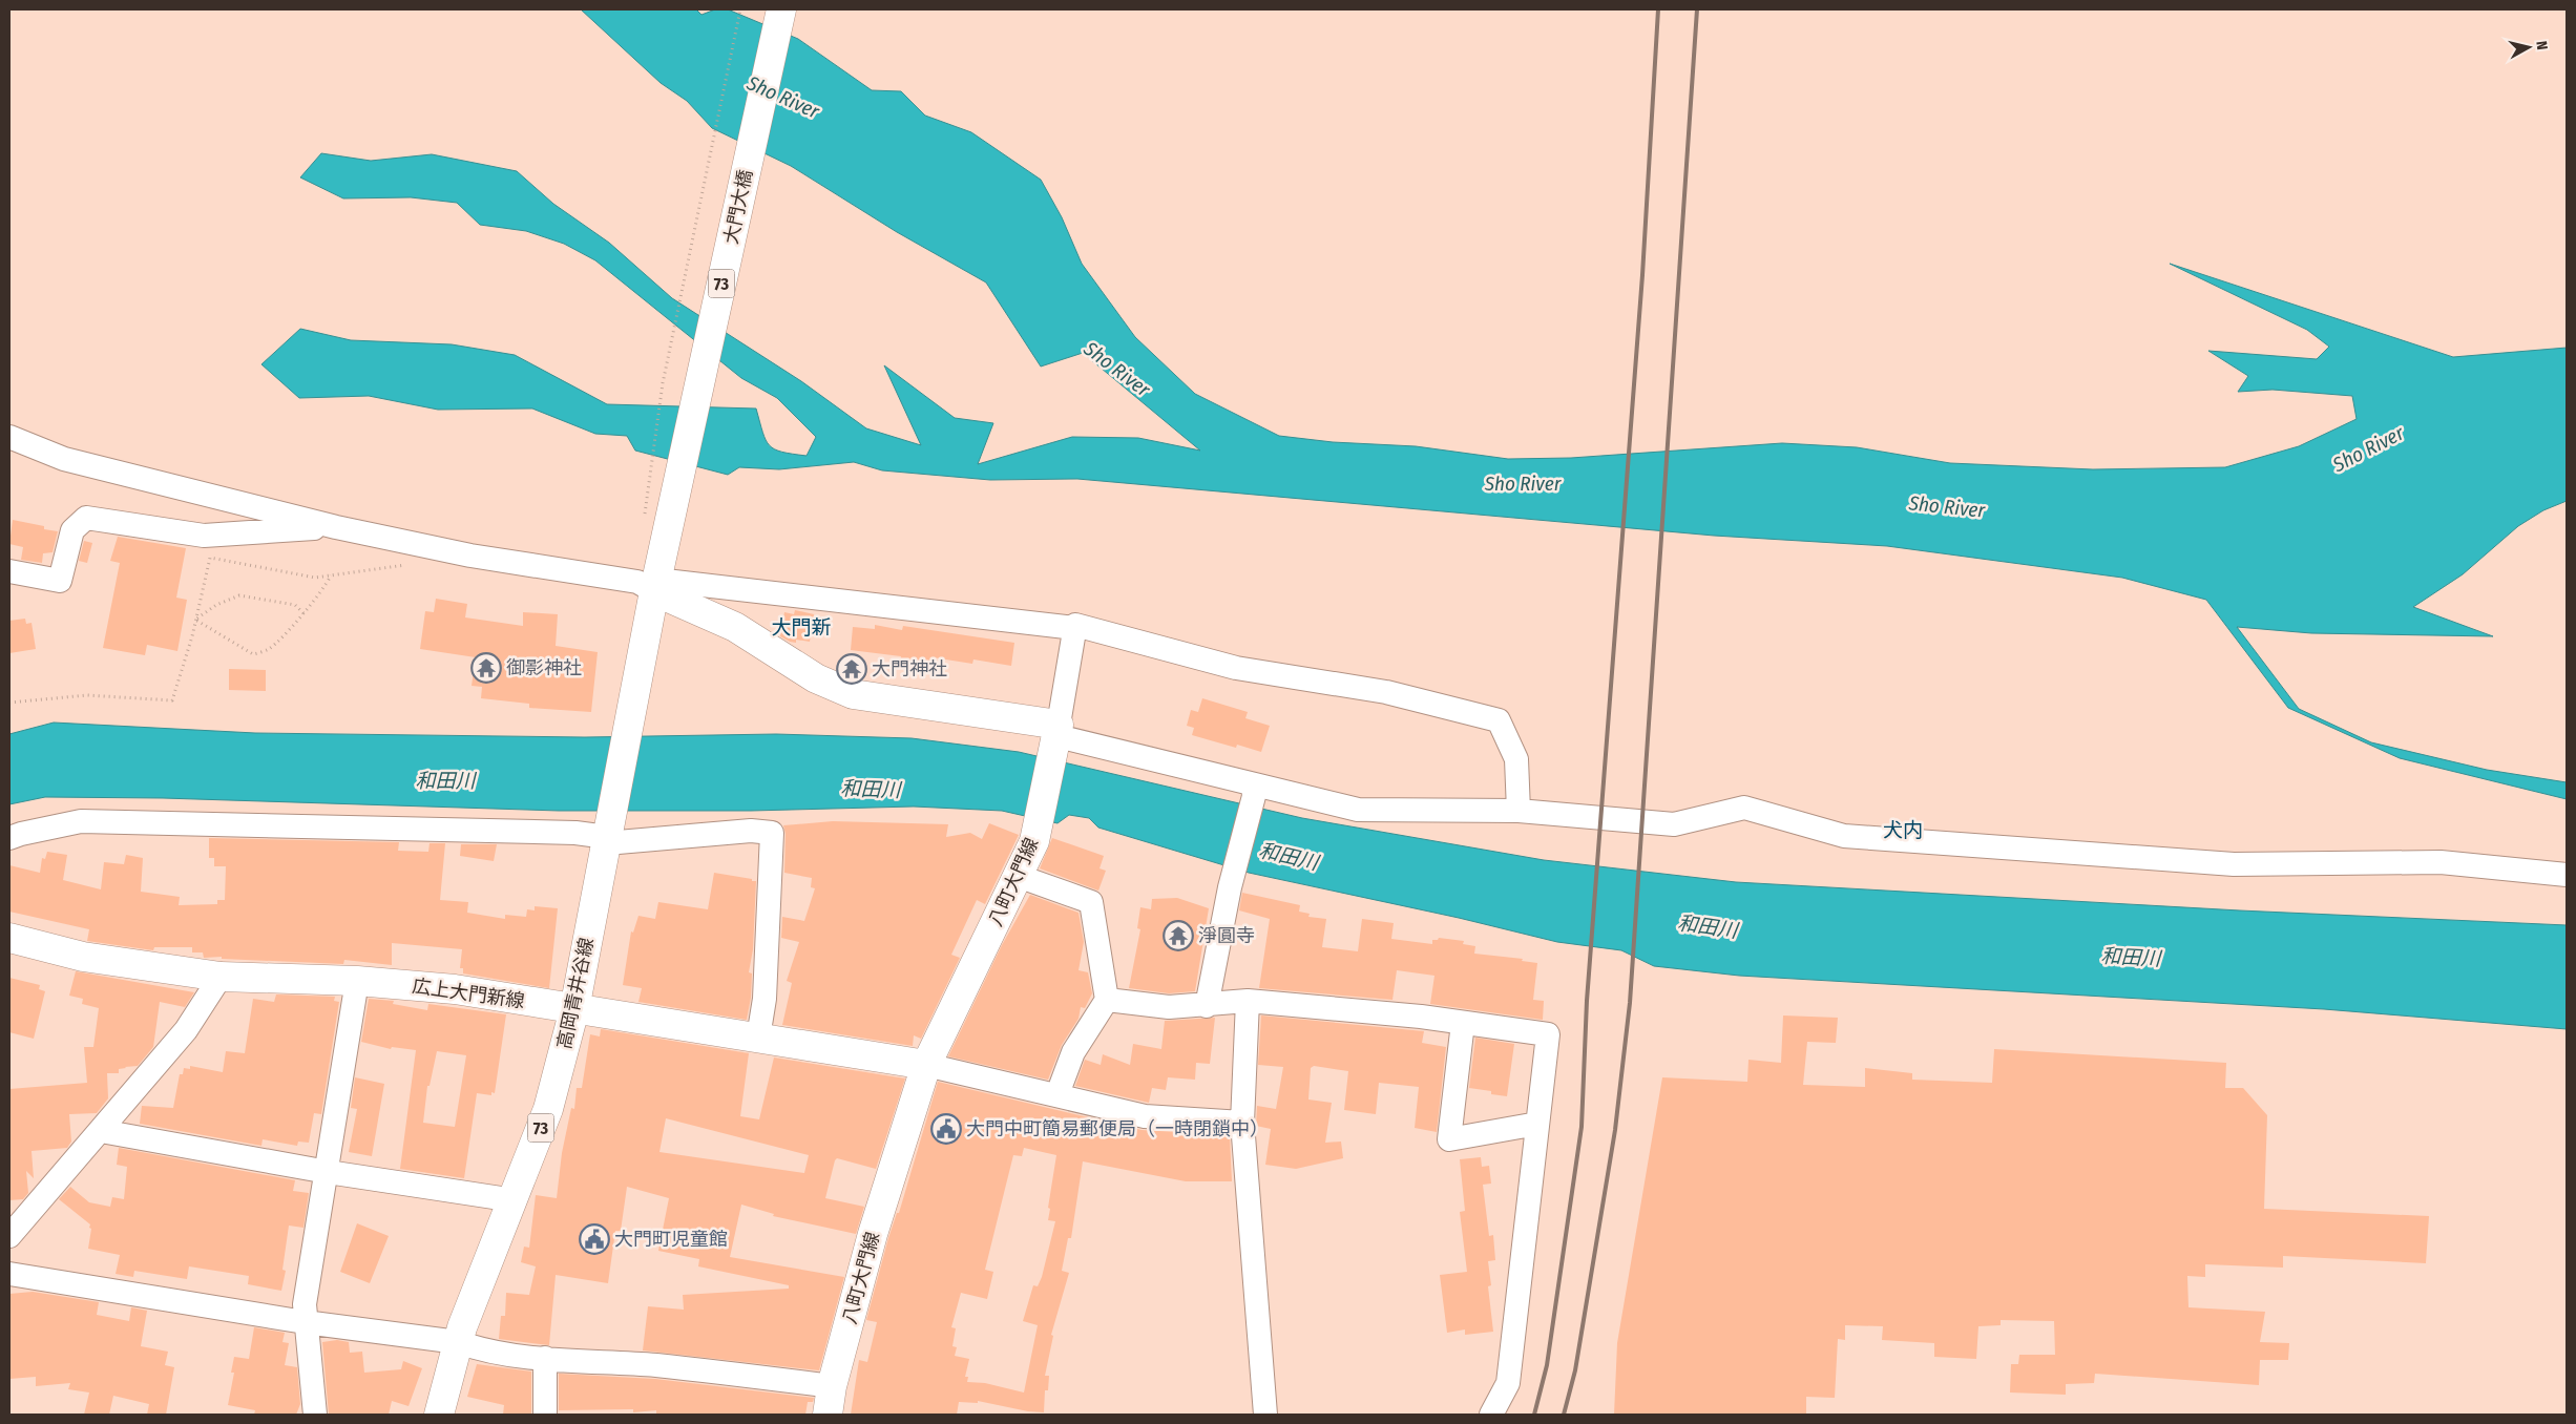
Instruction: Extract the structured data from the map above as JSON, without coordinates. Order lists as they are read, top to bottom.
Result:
{
  "streets": {
    "main road": [
      "大門大橋",
      "73",
      "八町大門線",
      "広上大門新線",
      "高岡青井谷線"
    ]
  },
  "crossings": [
    ["大門大橋", "高岡青井谷線"],
    ["八町大門線", "広上大門新線"],
    ["広上大門新線", "高岡青井谷線"]
  ],
  "districts": ["大門新", "犬内"],
  "water": ["Sho River", "和田川"],
  "places": {
    "temple": ["御影神社", "大門神社", "淨圓寺"],
    "public building": ["大門中町簡易郵便局（一時閉鎖中）", "大門町児童館"]
  },
  "north": "right"
}
